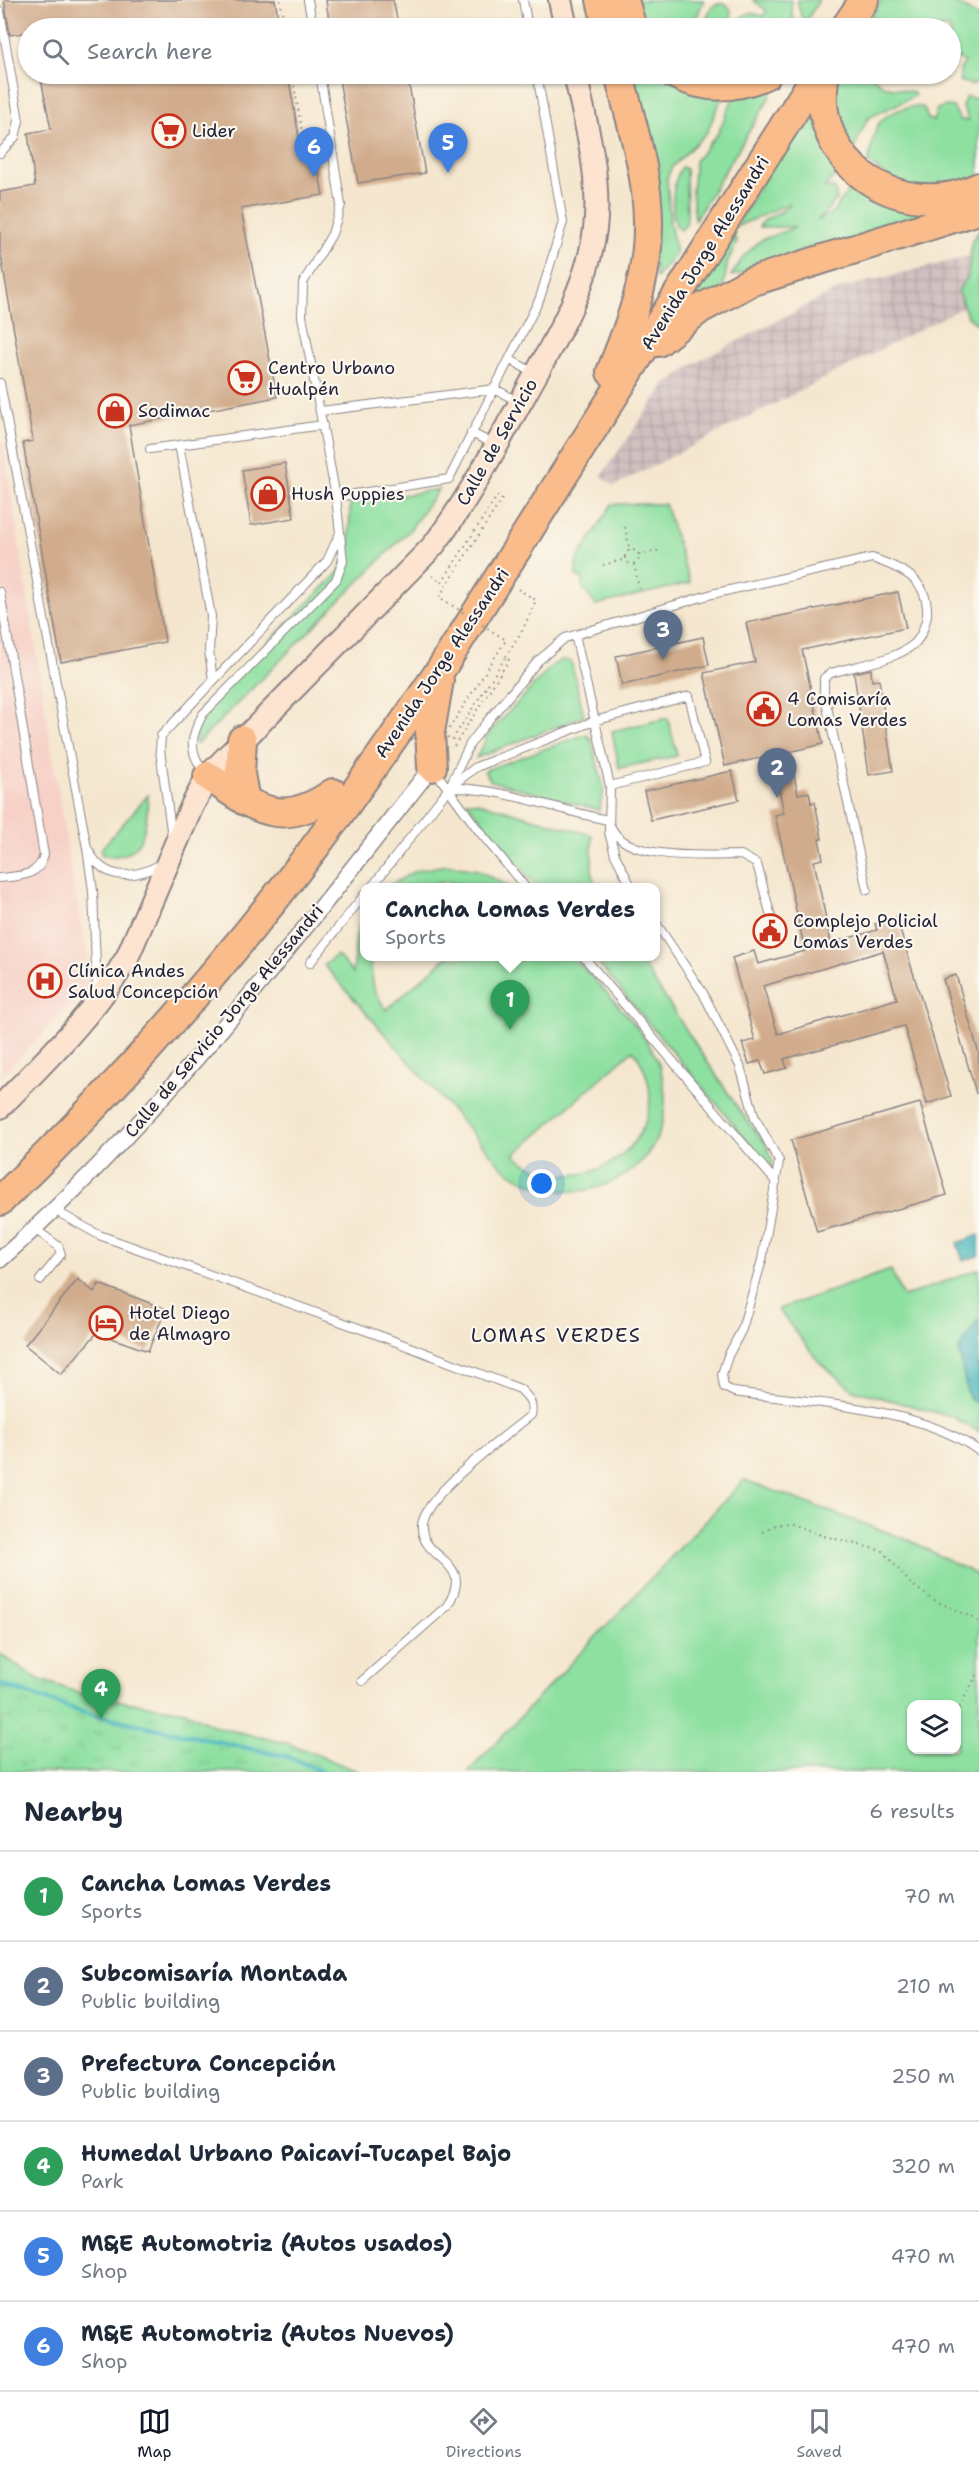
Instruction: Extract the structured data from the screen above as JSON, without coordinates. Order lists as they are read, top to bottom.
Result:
{
  "streets": {
    "highway": ["Avenida Jorge Alessandri"],
    "street": ["Calle de Servicio", "Calle de Servicio Jorge Alessandri"]
  },
  "districts": ["LOMAS VERDES"],
  "places": {
    "supermarket": ["Lider", "Centro Urbano Hualpén"],
    "shop": ["Sodimac", "Hush Puppies"],
    "public building": ["4 Comisaría Lomas Verdes", "Complejo Policial Lomas Verdes"],
    "hospital": ["Clínica Andes Salud Concepción"],
    "hotel": ["Hotel Diego de Almagro"]
  },
  "page": {
    "search": "Search here",
    "pins": [
      "5",
      "6",
      "3",
      "2",
      "1",
      "4"
    ],
    "popup": ["Cancha Lomas Verdes", "Sports"],
    "heading": ["Nearby", "6 results"],
    "list": [
      {
        "mark": "1",
        "name": "Cancha Lomas Verdes",
        "note": "Sports",
        "value": "70 m"
      },
      {
        "mark": "2",
        "name": "Subcomisaría Montada",
        "note": "Public building",
        "value": "210 m"
      },
      {
        "mark": "3",
        "name": "Prefectura Concepción",
        "note": "Public building",
        "value": "250 m"
      },
      {
        "mark": "4",
        "name": "Humedal Urbano Paicaví-Tucapel Bajo",
        "note": "Park",
        "value": "320 m"
      },
      {
        "mark": "5",
        "name": "M&E Automotriz (Autos usados)",
        "note": "Shop",
        "value": "470 m"
      },
      {
        "mark": "6",
        "name": "M&E Automotriz (Autos Nuevos)",
        "note": "Shop",
        "value": "470 m"
      }
    ],
    "nav": ["Map", "Directions", "Saved"]
  }
}
